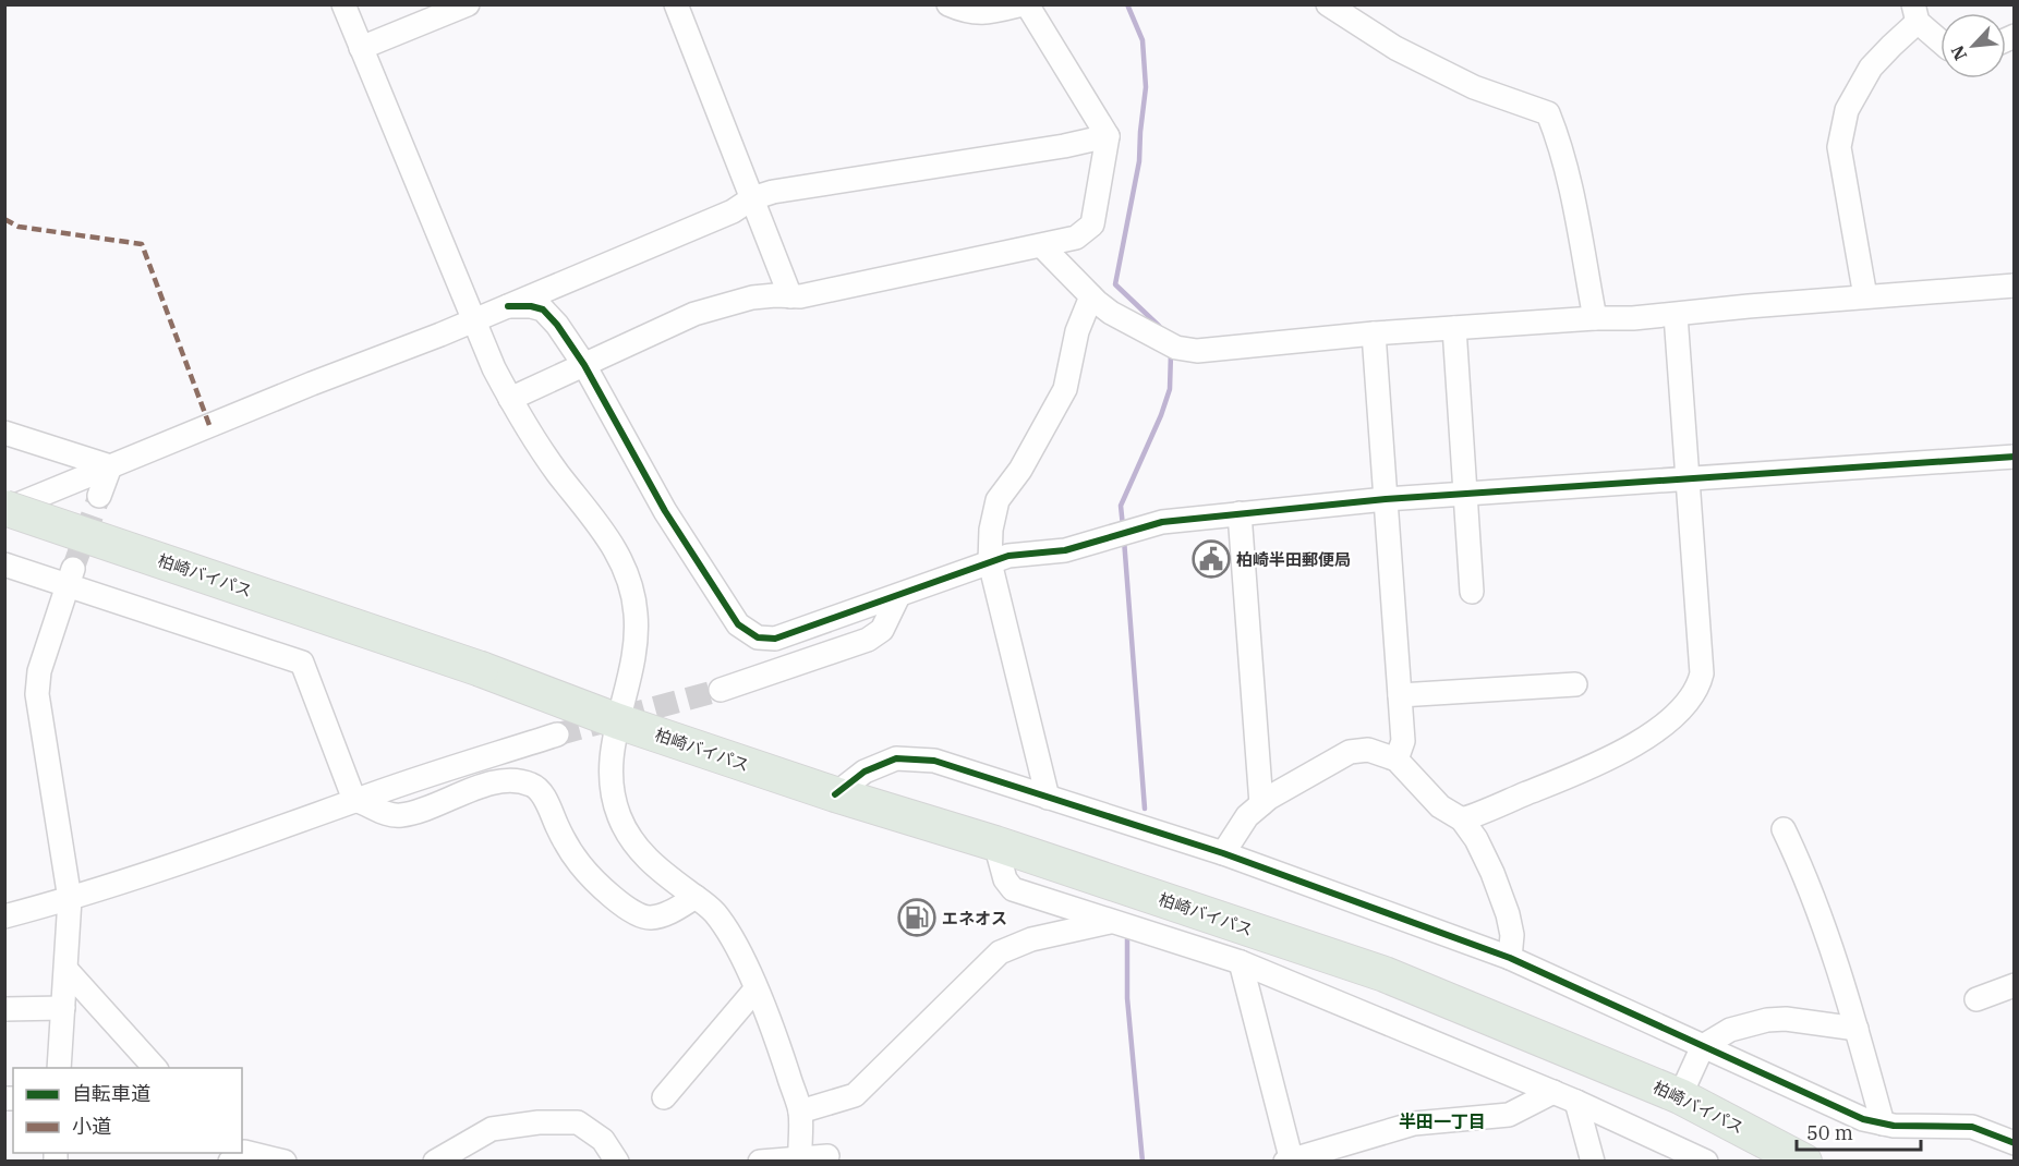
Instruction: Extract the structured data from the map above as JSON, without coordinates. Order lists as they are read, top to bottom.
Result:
{
  "streets": {
    "highway": ["柏崎バイパス"]
  },
  "districts": ["半田一丁目"],
  "places": {
    "public building": ["柏崎半田郵便局"],
    "fuel station": ["エネオス"]
  },
  "legend": ["自転車道", "小道"],
  "scale_bar": "50 m",
  "north": "bottom left"
}
